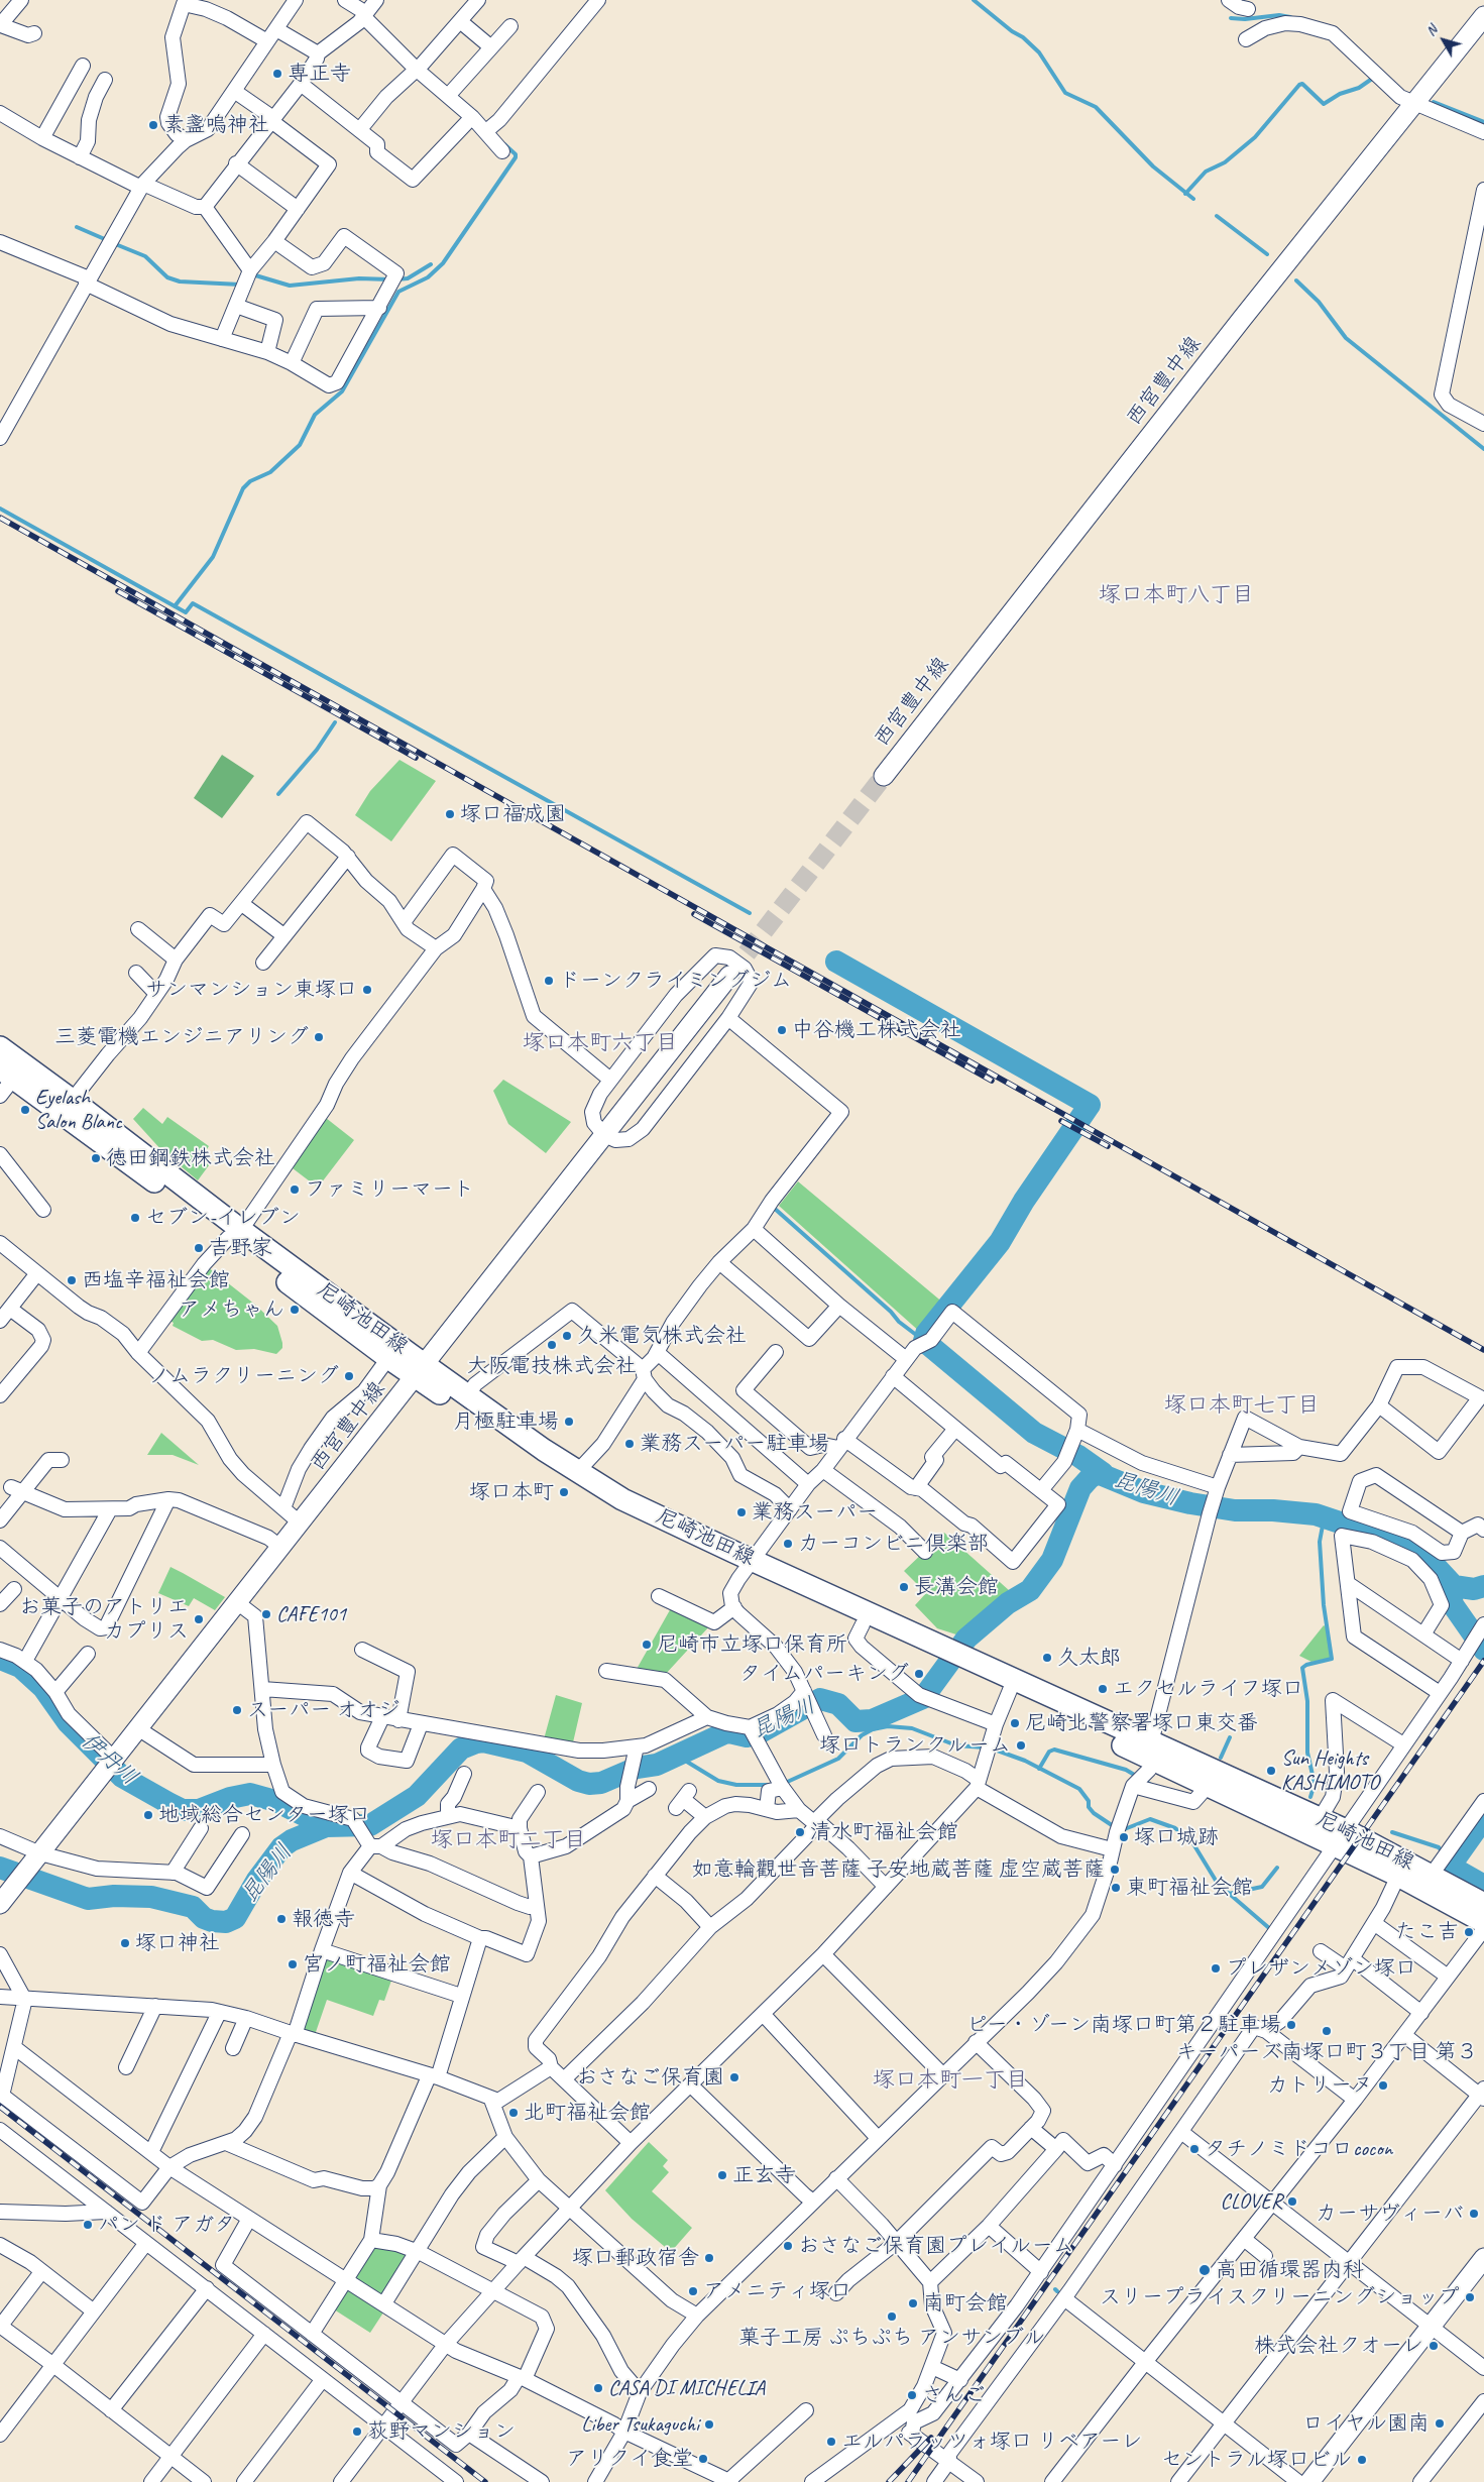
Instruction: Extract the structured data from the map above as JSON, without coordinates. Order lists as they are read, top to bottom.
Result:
{
  "streets": {
    "main road": ["西宮豊中線", "尼崎池田線"]
  },
  "crossings": [
    ["西宮豊中線", "尼崎池田線"]
  ],
  "districts": [
    "塚口本町八丁目",
    "塚口本町六丁目",
    "塚口本町七丁目",
    "塚口本町二丁目",
    "塚口本町一丁目"
  ],
  "water": ["昆陽川", "伊丹川"],
  "places": [
    "専正寺",
    "素盞嗚神社",
    "塚口福成園",
    "ドーンクライミングジム",
    "サンマンション東塚口",
    "中谷機工株式会社",
    "三菱電機エンジニアリング",
    "Eyelash Salon Blanc",
    "徳田鋼鉄株式会社",
    "ファミリーマート",
    "セブン-イレブン",
    "吉野家",
    "西塩辛福祉会館",
    "アメちゃん",
    "久米電気株式会社",
    "大阪電技株式会社",
    "ノムラクリーニング",
    "月極駐車場",
    "業務スーパー駐車場",
    "塚口本町",
    "業務スーパー",
    "カーコンビニ倶楽部",
    "長溝会館",
    "CAFE101",
    "お菓子のアトリエ カプリス",
    "尼崎市立塚口保育所",
    "久太郎",
    "タイムパーキング",
    "エクセルライフ塚口",
    "スーパー オオジ",
    "尼崎北警察署塚口東交番",
    "塚口トランクルーム",
    "Sun Heights KASHIMOTO",
    "地域総合センター塚口",
    "清水町福祉会館",
    "塚口城跡",
    "如意輪觀世音菩薩 子安地蔵菩薩 虚空蔵菩薩",
    "東町福祉会館",
    "報徳寺",
    "たこ吉",
    "塚口神社",
    "宮ノ町福祉会館",
    "プレザンメゾン塚口",
    "ピー・ゾーン南塚口町第２駐車場",
    "キーパーズ南塚口町３丁目 第３",
    "おさなご保育園",
    "カトリーヌ",
    "北町福祉会館",
    "タチノミドコロcocon",
    "正玄寺",
    "CLOVER",
    "カーサヴィーバ",
    "パン ド アガタ",
    "おさなご保育園プレイルーム",
    "塚口郵政宿舎",
    "高田循環器内科",
    "アメニティ塚口",
    "スリープライスクリーニングショップ",
    "南町会館",
    "菓子工房 ぷちぷち アンサンブル",
    "株式会社クオーレ",
    "CASA DI MICHELIA",
    "さんご",
    "ロイヤル園南",
    "Liber Tsukaguchi",
    "荻野マンション",
    "エルパラッツォ塚口 リベアーレ",
    "アリクイ食堂",
    "セントラル塚口ビル"
  ],
  "north": "top left"
}
